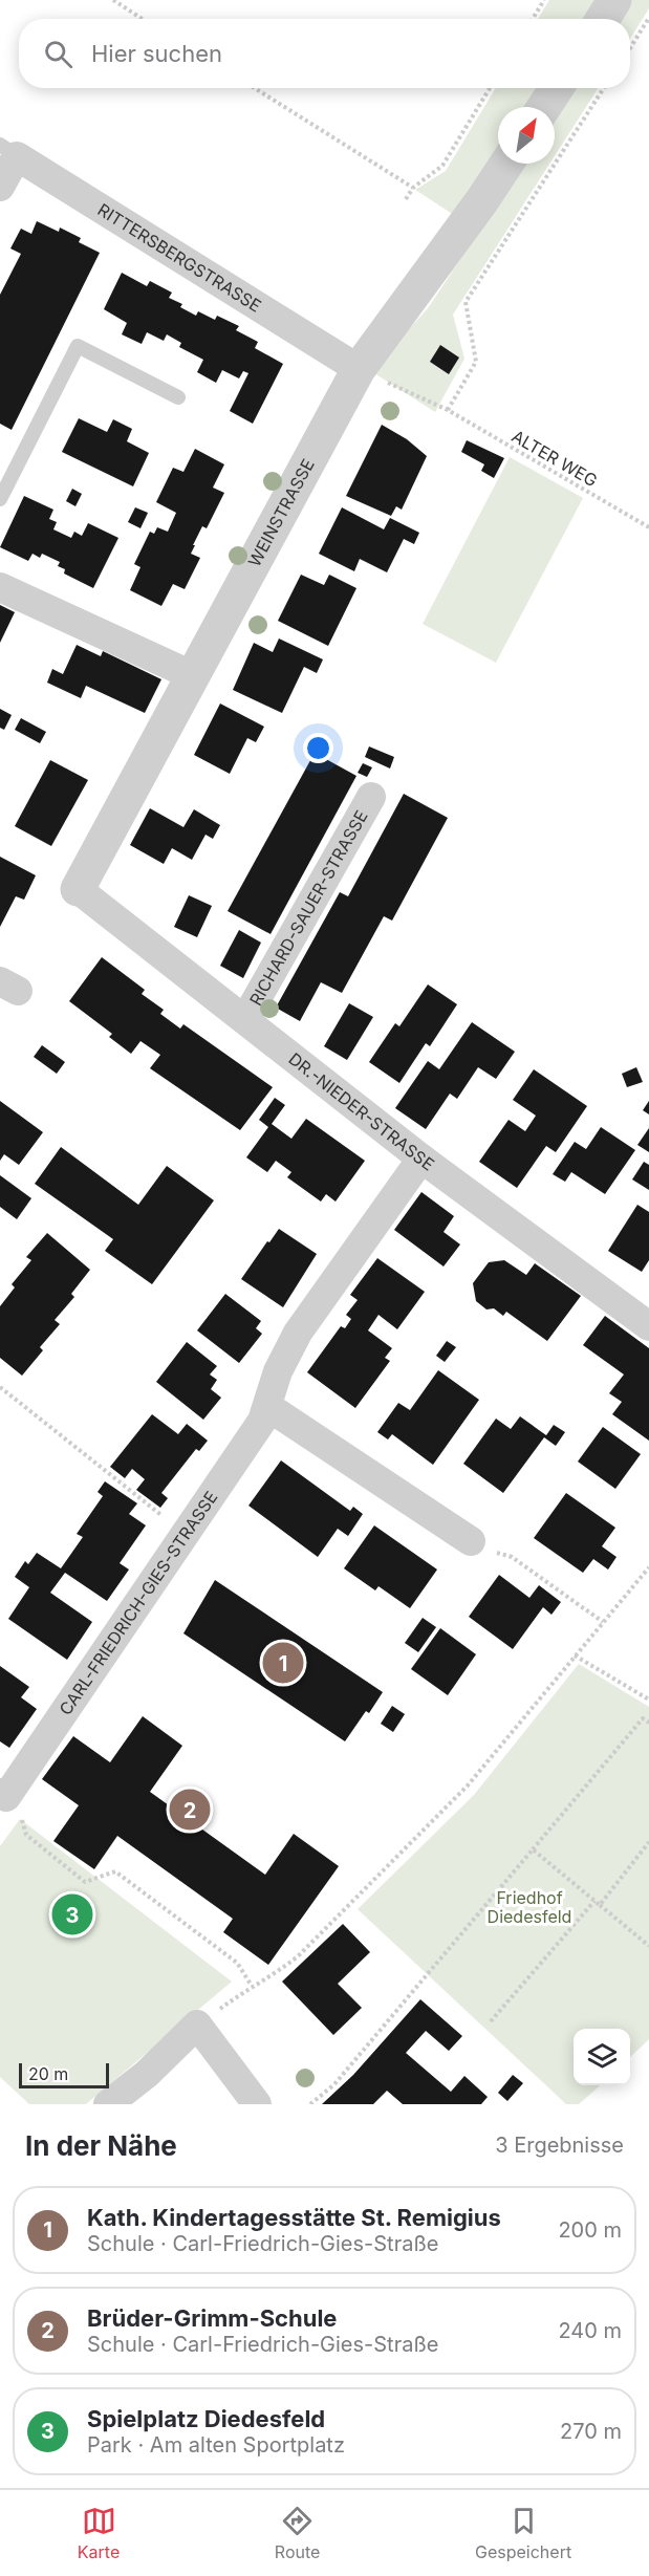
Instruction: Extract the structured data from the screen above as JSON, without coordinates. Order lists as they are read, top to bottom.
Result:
{
  "streets": {
    "street": [
      "RITTERSBERGSTRASSE",
      "WEINSTRASSE",
      "RICHARD-SAUER-STRASSE",
      "DR.-NIEDER-STRASSE",
      "CARL-FRIEDRICH-GIES-STRASSE"
    ],
    "path": ["ALTER WEG"]
  },
  "crossings": [
    ["RITTERSBERGSTRASSE", "ALTER WEG"],
    ["RITTERSBERGSTRASSE", "WEINSTRASSE"],
    ["ALTER WEG", "WEINSTRASSE"],
    ["WEINSTRASSE", "DR.-NIEDER-STRASSE"],
    ["RICHARD-SAUER-STRASSE", "DR.-NIEDER-STRASSE"],
    ["DR.-NIEDER-STRASSE", "CARL-FRIEDRICH-GIES-STRASSE"]
  ],
  "parks": ["Friedhof Diedesfeld"],
  "scale_bar": "20 m",
  "north": "top right",
  "page": {
    "search": "Hier suchen",
    "pins": ["1", "2", "3"],
    "scale": "20 m",
    "heading": ["In der Nähe", "3 Ergebnisse"],
    "list": [
      {
        "mark": "1",
        "name": "Kath. Kindertagesstätte St. Remigius",
        "note": "Schule · Carl-Friedrich-Gies-Straße",
        "value": "200 m"
      },
      {
        "mark": "2",
        "name": "Brüder-Grimm-Schule",
        "note": "Schule · Carl-Friedrich-Gies-Straße",
        "value": "240 m"
      },
      {
        "mark": "3",
        "name": "Spielplatz Diedesfeld",
        "note": "Park · Am alten Sportplatz",
        "value": "270 m"
      }
    ],
    "nav": ["Karte", "Route", "Gespeichert"]
  }
}
